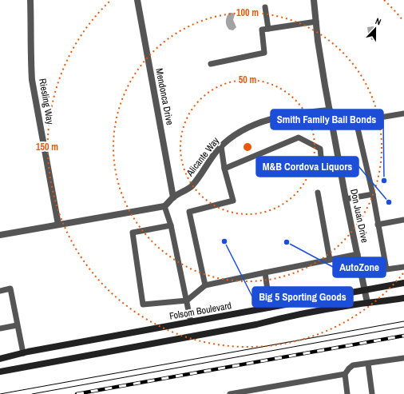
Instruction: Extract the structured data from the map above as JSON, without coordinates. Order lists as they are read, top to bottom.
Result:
{
  "streets": {
    "main road": ["Folsom Boulevard"],
    "street": [
      "Mendonca Drive",
      "Riesling Way",
      "Alicante Way",
      "Don Juan Drive"
    ]
  },
  "crossings": [
    ["Mendonca Drive", "Alicante Way"],
    ["Alicante Way", "Don Juan Drive"],
    ["Don Juan Drive", "Folsom Boulevard"]
  ],
  "places": [
    "Smith Family Bail Bonds",
    "M&B Cordova Liquors",
    "Big 5 Sporting Goods",
    "AutoZone"
  ],
  "north": "top",
  "rings": ["100 m", "50 m", "150 m"]
}
